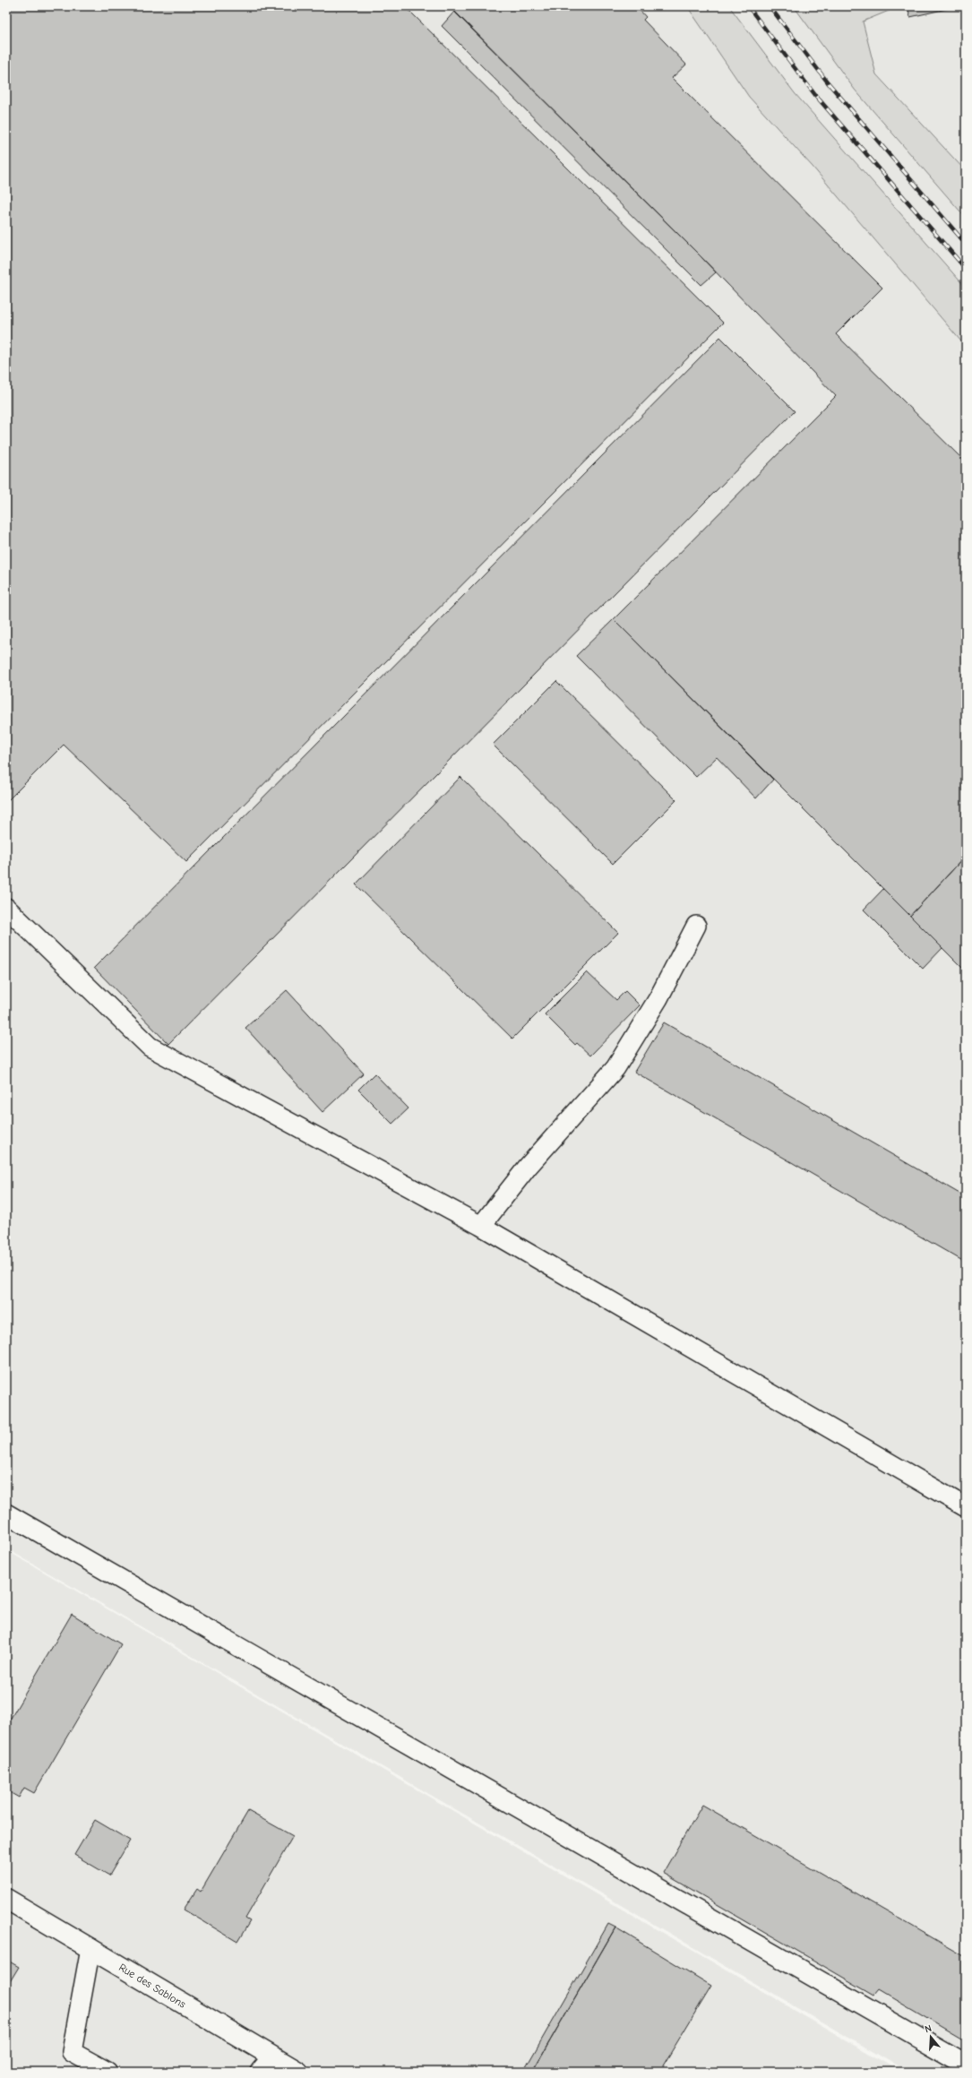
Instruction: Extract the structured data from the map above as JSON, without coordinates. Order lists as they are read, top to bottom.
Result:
{
  "streets": {
    "street": ["Rue des Sablons"]
  },
  "north": "top"
}
